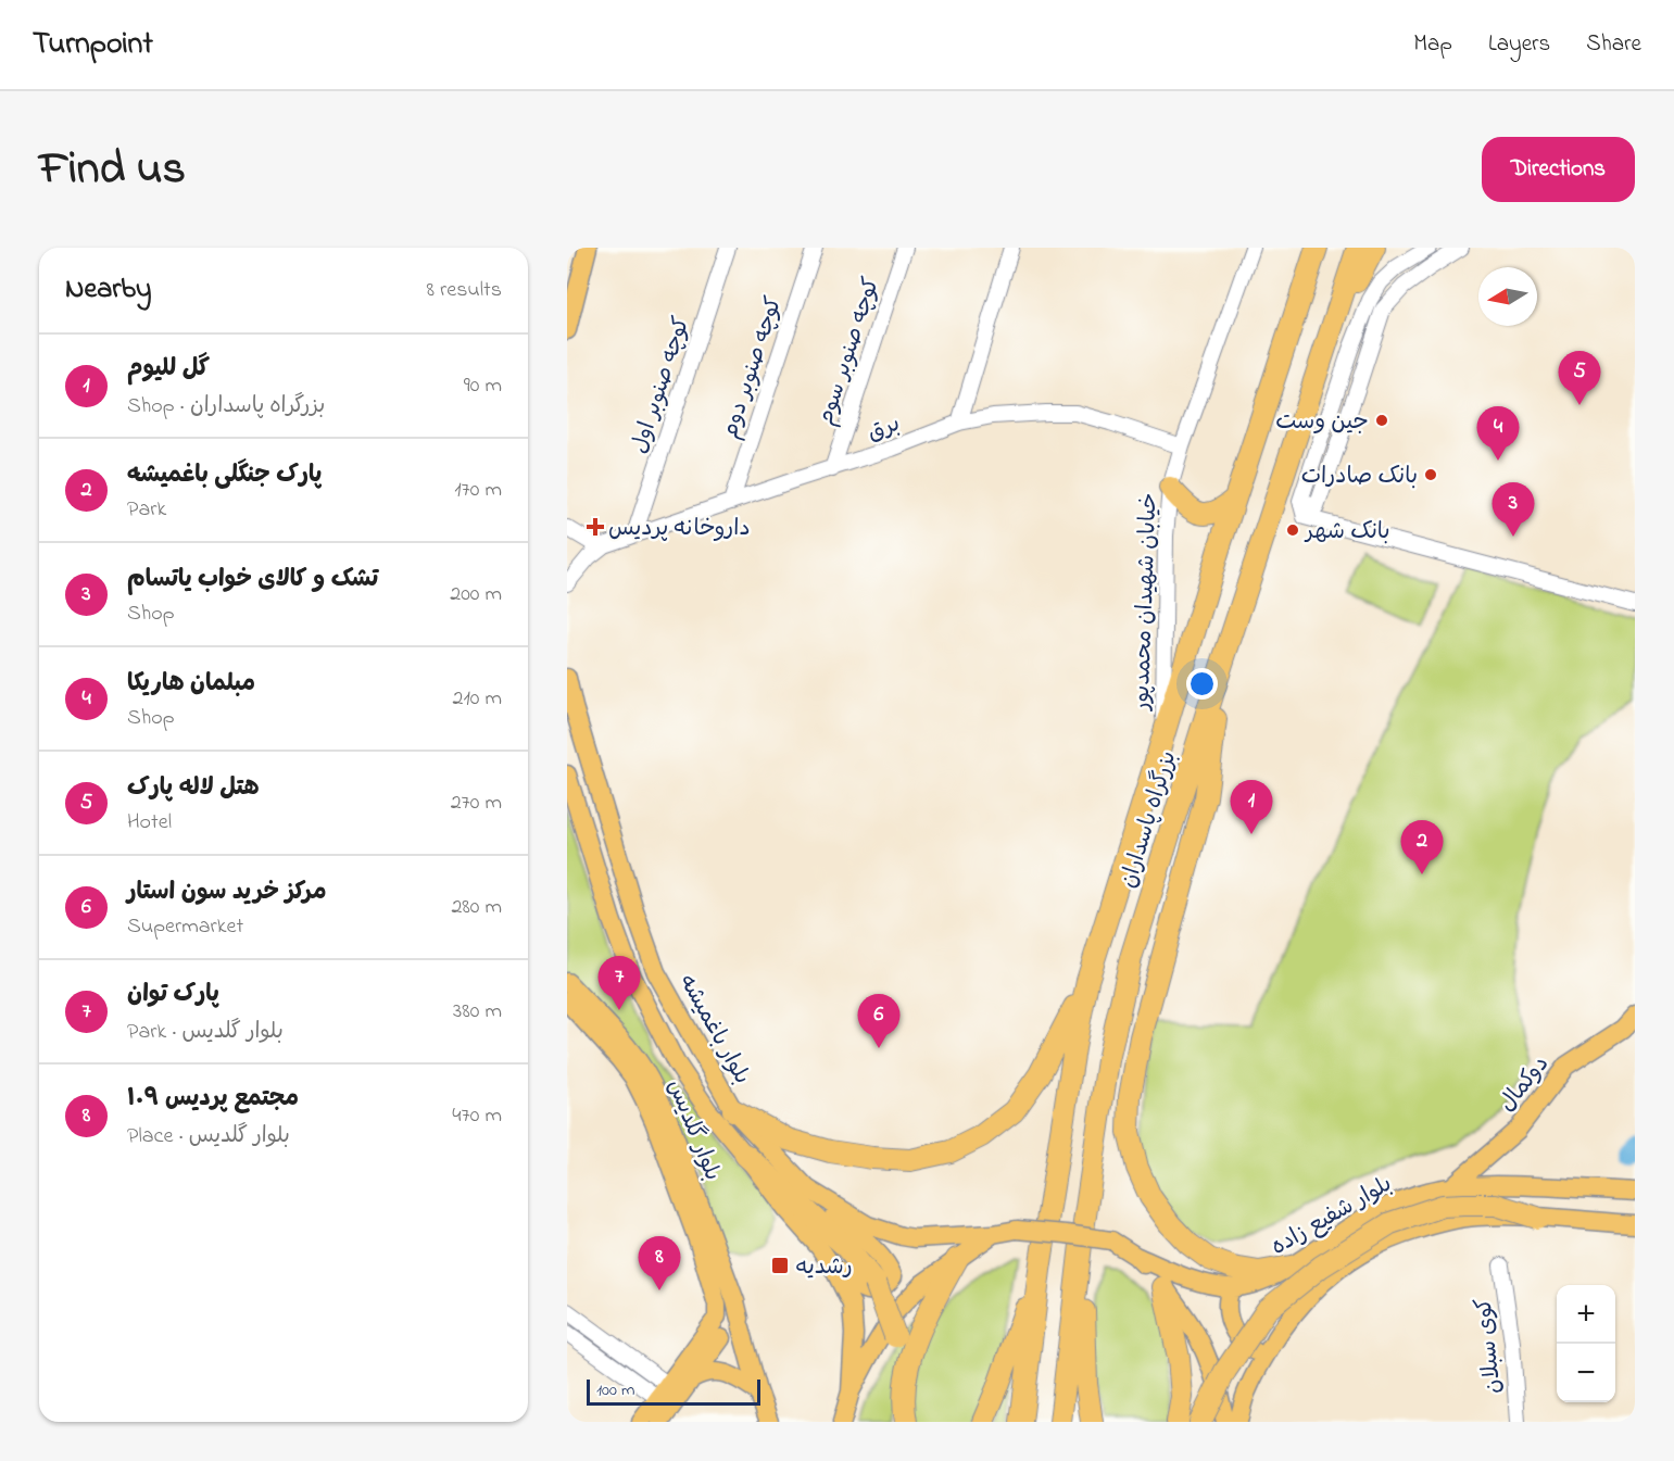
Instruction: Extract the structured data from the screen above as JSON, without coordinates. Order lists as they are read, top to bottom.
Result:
{
  "streets": {
    "highway": ["بزرگراه پاسداران"],
    "main road": [
      "بلوار باغمیشه",
      "دوکمال",
      "بلوار گلدیس",
      "بلوار شفیع زاده"
    ],
    "street": [
      "کوچه صنوبر سوم",
      "کوچه صنوبر دوم",
      "کوچه صنوبر اول",
      "برق",
      "خیابان شهیدان محمدپور",
      "کوی سبلان"
    ]
  },
  "crossings": [
    ["کوچه صنوبر سوم", "برق"],
    ["کوچه صنوبر دوم", "برق"],
    ["کوچه صنوبر اول", "برق"],
    ["برق", "خیابان شهیدان محمدپور"],
    ["خیابان شهیدان محمدپور", "بزرگراه پاسداران"],
    ["بلوار باغمیشه", "بلوار شفیع زاده"],
    ["دوکمال", "بلوار شفیع زاده"]
  ],
  "places": {
    "other": ["جین وست", "بانک صادرات", "بانک شهر"],
    "health": ["داروخانه پردیس"],
    "transit": ["رشدیه"]
  },
  "scale_bar": "100 m",
  "north": "left",
  "page": {
    "header": "Turnpoint",
    "nav": ["Map", "Layers", "Share"],
    "title": "Find us",
    "buttons": "Directions",
    "heading": ["Nearby", "8 results"],
    "list": [
      {
        "mark": "1",
        "name": "گل للیوم",
        "note": "Shop · بزرگراه پاسداران",
        "value": "90 m"
      },
      {
        "mark": "2",
        "name": "پارک جنگلی باغمیشه",
        "note": "Park",
        "value": "170 m"
      },
      {
        "mark": "3",
        "name": "تشک و کالای خواب یاتسام",
        "note": "Shop",
        "value": "200 m"
      },
      {
        "mark": "4",
        "name": "مبلمان هاریکا",
        "note": "Shop",
        "value": "210 m"
      },
      {
        "mark": "5",
        "name": "هتل لاله پارک",
        "note": "Hotel",
        "value": "270 m"
      },
      {
        "mark": "6",
        "name": "مرکز خرید سون استار",
        "note": "Supermarket",
        "value": "280 m"
      },
      {
        "mark": "7",
        "name": "پارک توان",
        "note": "Park · بلوار گلدیس",
        "value": "380 m"
      },
      {
        "mark": "8",
        "name": "مجتمع پردیس ۱۰۹",
        "note": "Place · بلوار گلدیس",
        "value": "470 m"
      }
    ],
    "pins": [
      "5",
      "4",
      "3",
      "1",
      "2",
      "7",
      "6",
      "8"
    ],
    "map_buttons": ["+", "−"],
    "scale": "100 m"
  }
}
